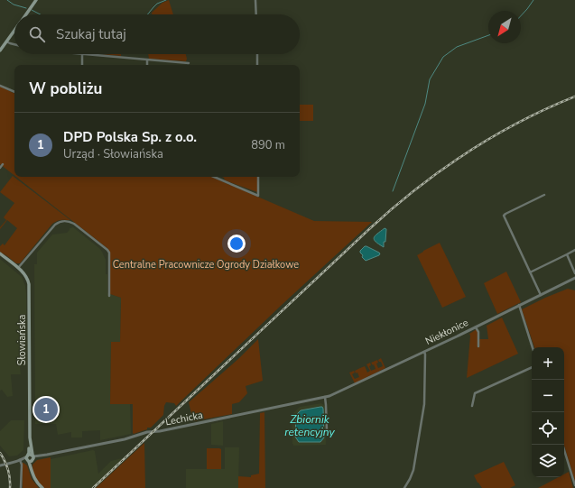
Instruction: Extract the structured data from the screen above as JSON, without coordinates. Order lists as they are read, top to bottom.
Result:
{
  "streets": {
    "main road": ["Słowiańska"],
    "street": ["Niekłonice", "Lechicka"]
  },
  "crossings": [
    ["Niekłonice", "Lechicka"],
    ["Słowiańska", "Lechicka"]
  ],
  "water": ["Zbiornik retencyjny"],
  "parks": ["Centralne Pracownicze Ogrody Działkowe"],
  "north": "bottom left",
  "page": {
    "search": "Szukaj tutaj",
    "heading": "W pobliżu",
    "list": [
      {
        "mark": "1",
        "name": "DPD Polska Sp. z o.o.",
        "note": "Urząd · Słowiańska",
        "value": "890 m"
      }
    ],
    "map_buttons": ["+", "−"],
    "pins": "1"
  }
}
